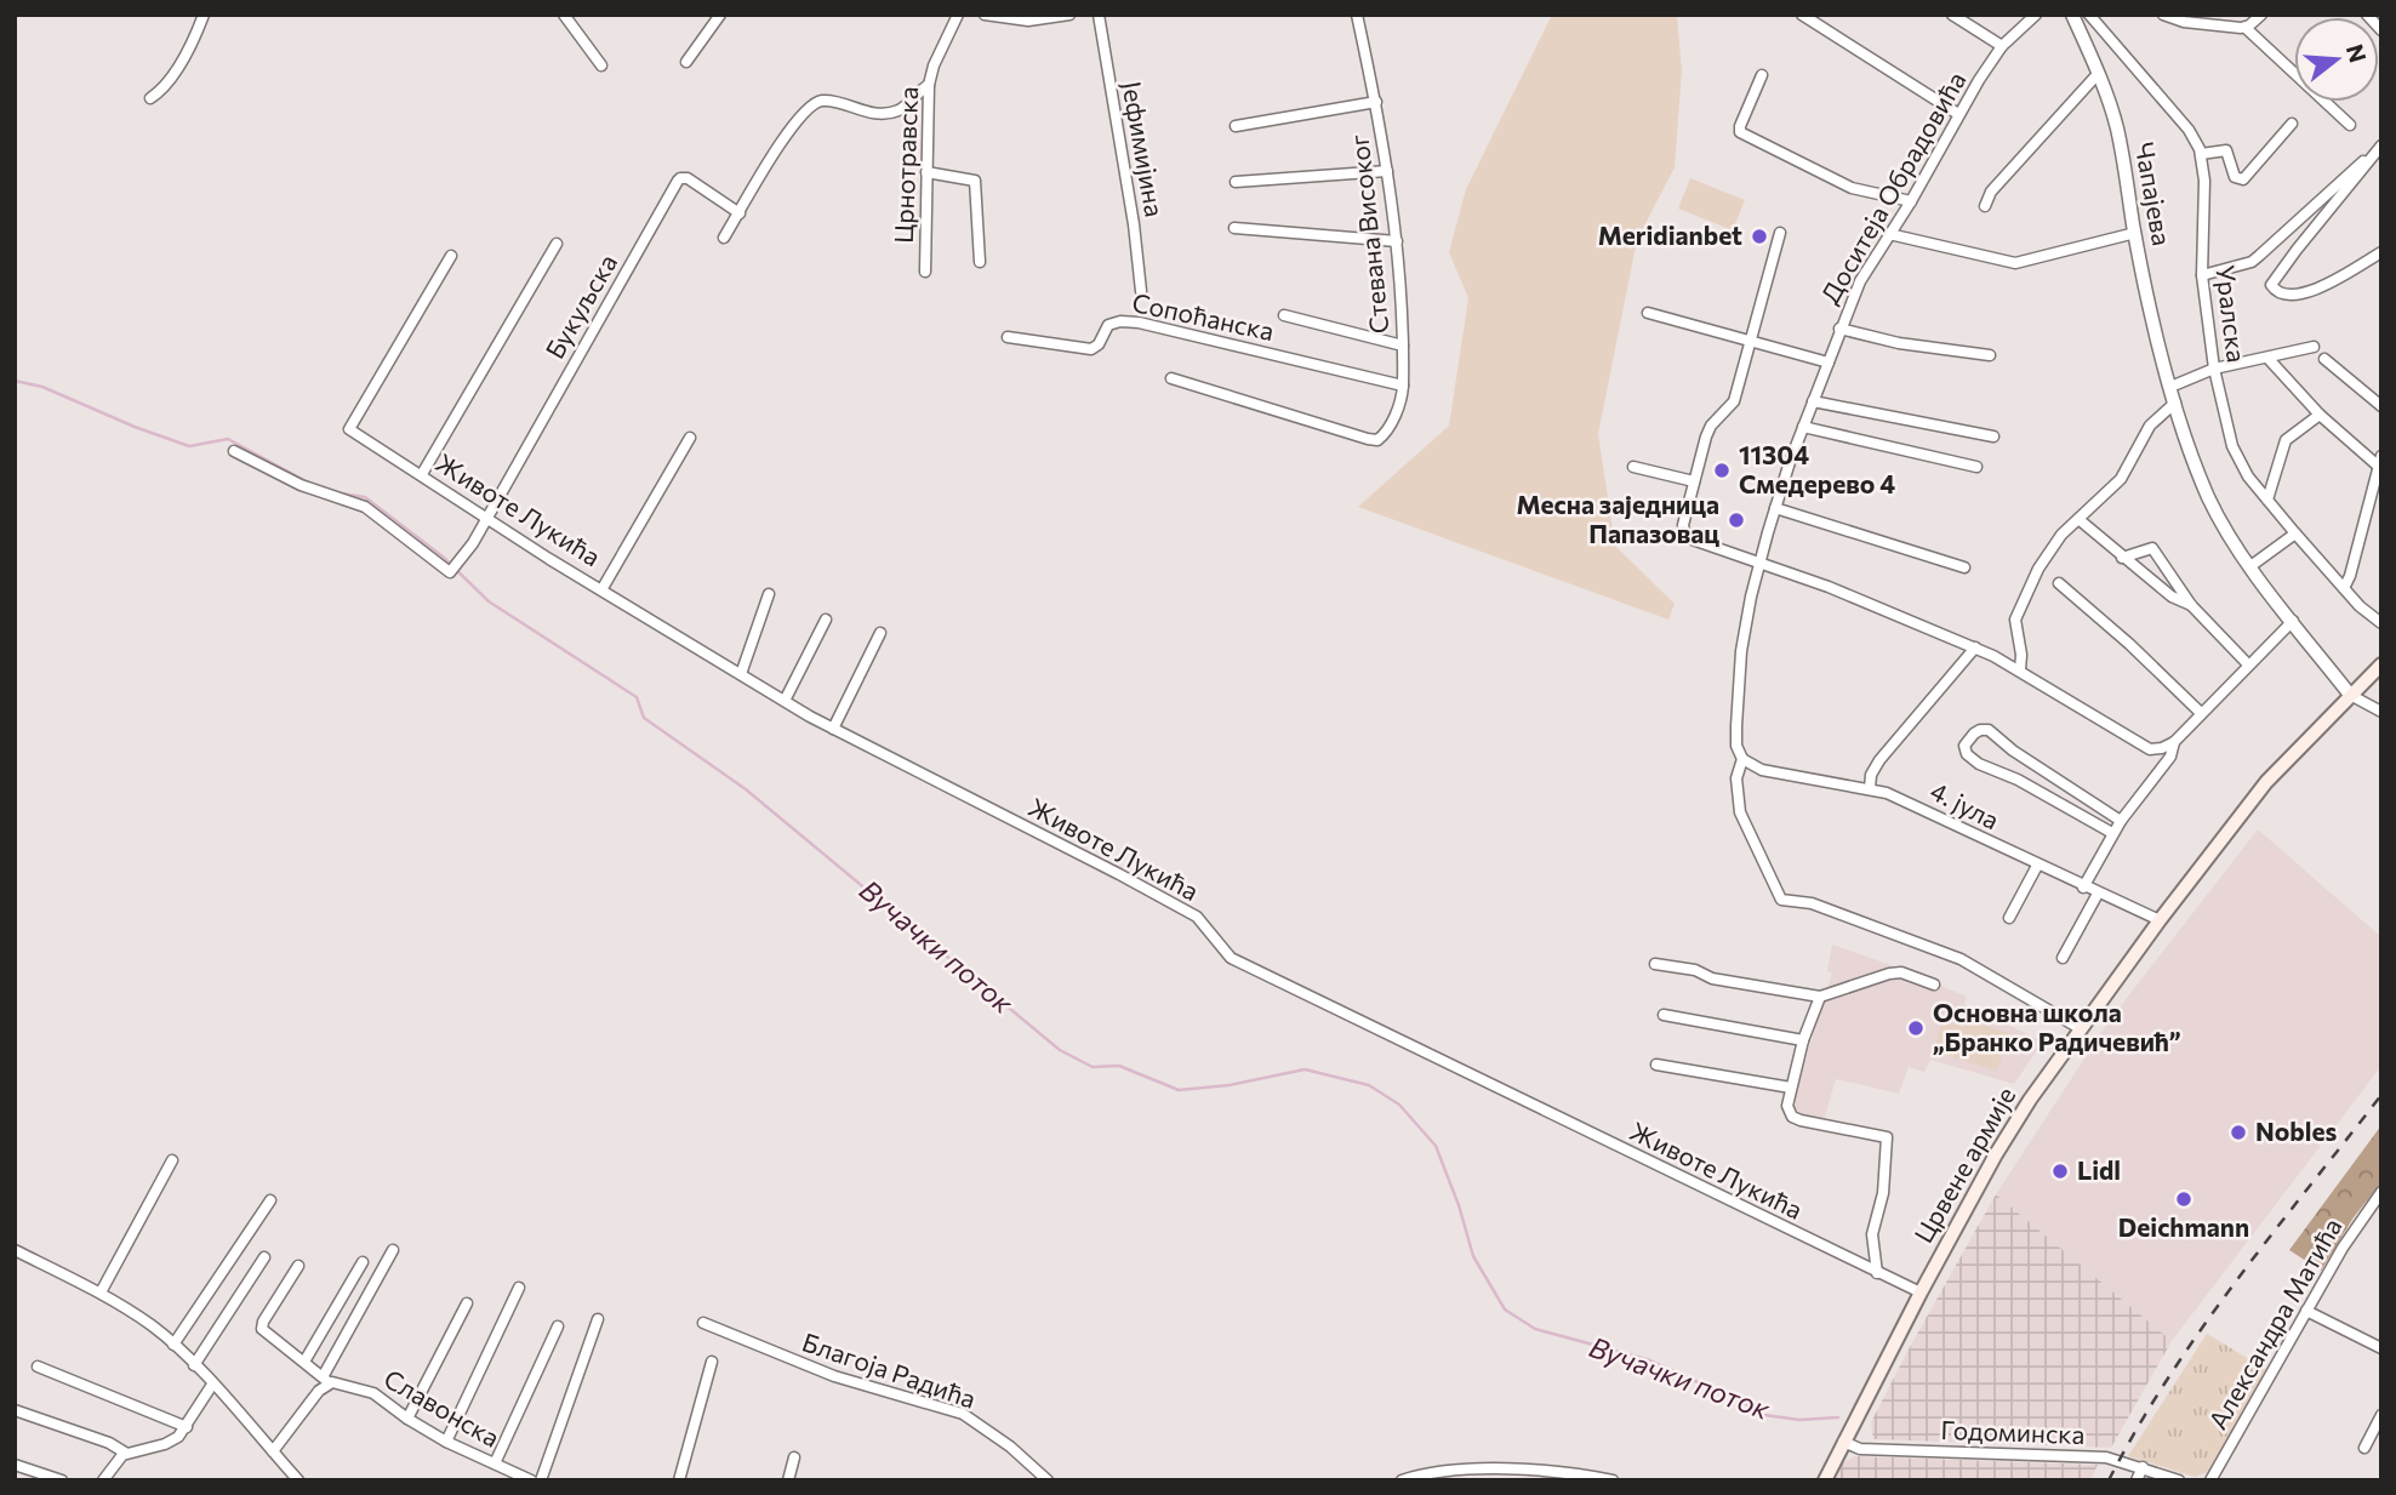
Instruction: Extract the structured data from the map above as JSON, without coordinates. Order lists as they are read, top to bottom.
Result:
{
  "streets": {
    "main road": ["Црвене армије"],
    "street": [
      "Јефимијина",
      "Црнотравска",
      "Доситеја Обрадовића",
      "Чапајева",
      "Стевана Високог",
      "Букуљска",
      "Уралска",
      "Сопоћанска",
      "Животе Лукића",
      "4. јула",
      "Александра Матића",
      "Благоја Радића",
      "Славонска",
      "Годоминска"
    ]
  },
  "crossings": [
    ["Доситеја Обрадовића", "4. јула"],
    ["Доситеја Обрадовића", "Црвене армије"],
    ["Чапајева", "Црвене армије"],
    ["Стевана Високог", "Сопоћанска"],
    ["Букуљска", "Животе Лукића"],
    ["Животе Лукића", "Црвене армије"],
    ["4. јула", "Црвене армије"],
    ["Црвене армије", "Годоминска"]
  ],
  "water": ["Вучачки поток"],
  "places": [
    "Meridianbet",
    "11304 Смедерево 4",
    "Месна заједница Папазовац",
    "Основна школа „Бранко Радичевић”",
    "Nobles",
    "Lidl",
    "Deichmann"
  ],
  "north": "right"
}
